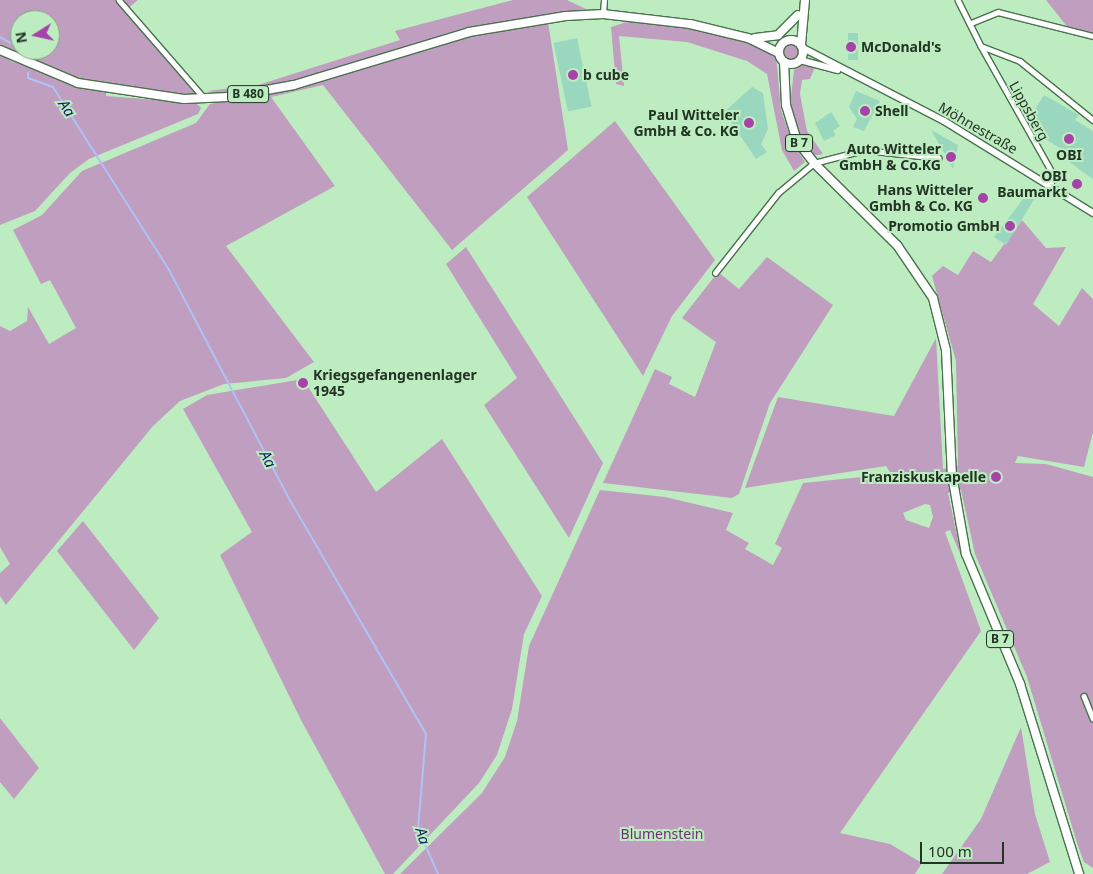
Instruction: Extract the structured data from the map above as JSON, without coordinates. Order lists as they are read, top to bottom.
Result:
{
  "streets": {
    "main road": ["B 480", "B 7"],
    "street": ["Lippsberg", "Möhnestraße"]
  },
  "crossings": [
    ["B 480", "Möhnestraße"],
    ["B 480", "B 7"],
    ["Lippsberg", "Möhnestraße"],
    ["Möhnestraße", "B 7"]
  ],
  "water": ["Aa"],
  "parks": ["Blumenstein"],
  "places": [
    "McDonald's",
    "b cube",
    "Shell",
    "Paul Witteler GmbH & Co. KG",
    "OBI",
    "Auto Witteler GmbH & Co.KG",
    "OBI Baumarkt",
    "Hans Witteler Gmbh & Co. KG",
    "Promotio GmbH",
    "Kriegsgefangenenlager 1945",
    "Franziskuskapelle"
  ],
  "scale_bar": "100 m",
  "north": "left"
}
